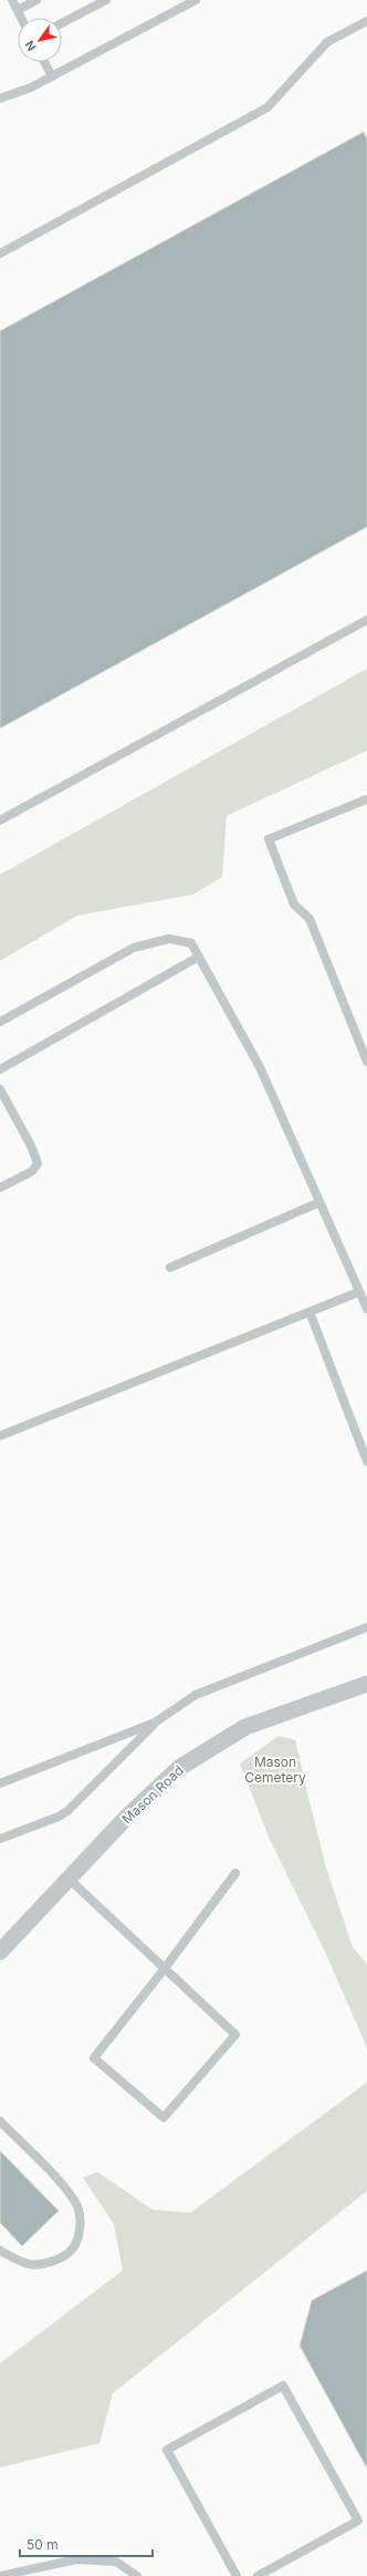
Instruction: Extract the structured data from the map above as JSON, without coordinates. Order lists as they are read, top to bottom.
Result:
{
  "streets": {
    "street": ["Mason Road"]
  },
  "parks": ["Mason Cemetery"],
  "scale_bar": "50 m",
  "north": "bottom left"
}
